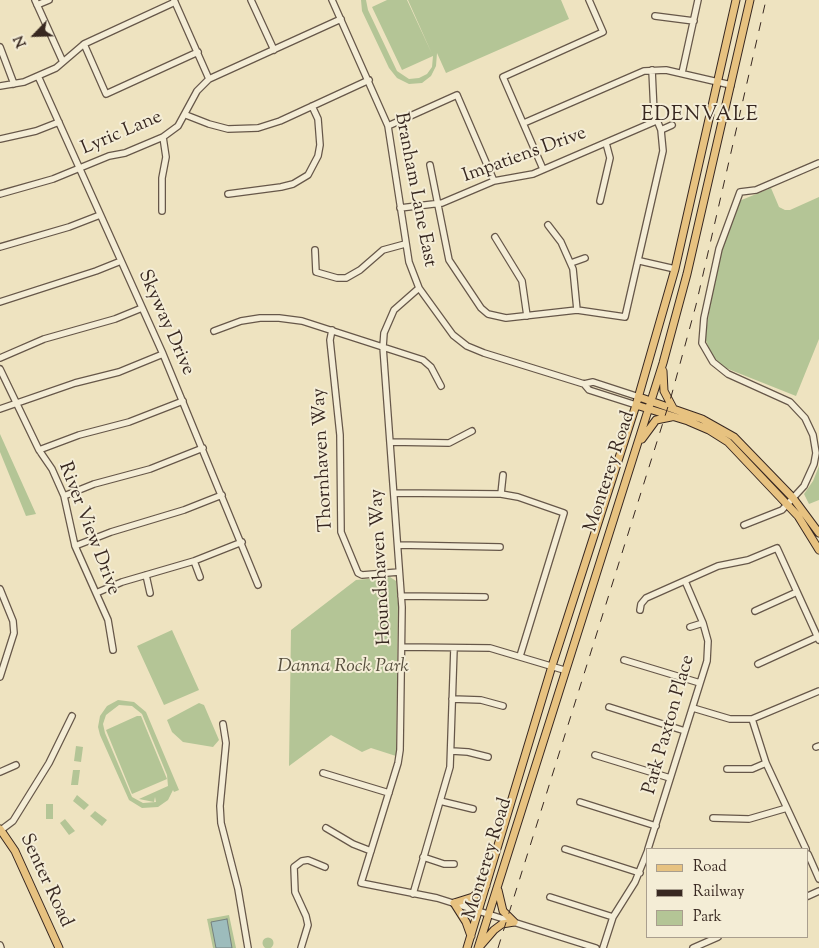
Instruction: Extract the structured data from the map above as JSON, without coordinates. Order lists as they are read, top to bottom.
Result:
{
  "streets": {
    "main road": ["Branham Lane East", "Monterey Road", "Senter Road"],
    "street": [
      "Lyric Lane",
      "Impatiens Drive",
      "Skyway Drive",
      "Thornhaven Way",
      "River View Drive",
      "Houndshaven Way",
      "Park Paxton Place"
    ]
  },
  "crossings": [
    ["Lyric Lane", "Branham Lane East"],
    ["Lyric Lane", "Skyway Drive"],
    ["Impatiens Drive", "Branham Lane East"],
    ["Branham Lane East", "Monterey Road"],
    ["Branham Lane East", "Houndshaven Way"],
    ["Thornhaven Way", "Houndshaven Way"]
  ],
  "districts": ["EDENVALE"],
  "parks": ["Danna Rock Park"],
  "legend": ["Road", "Railway", "Park"],
  "north": "bottom left"
}
